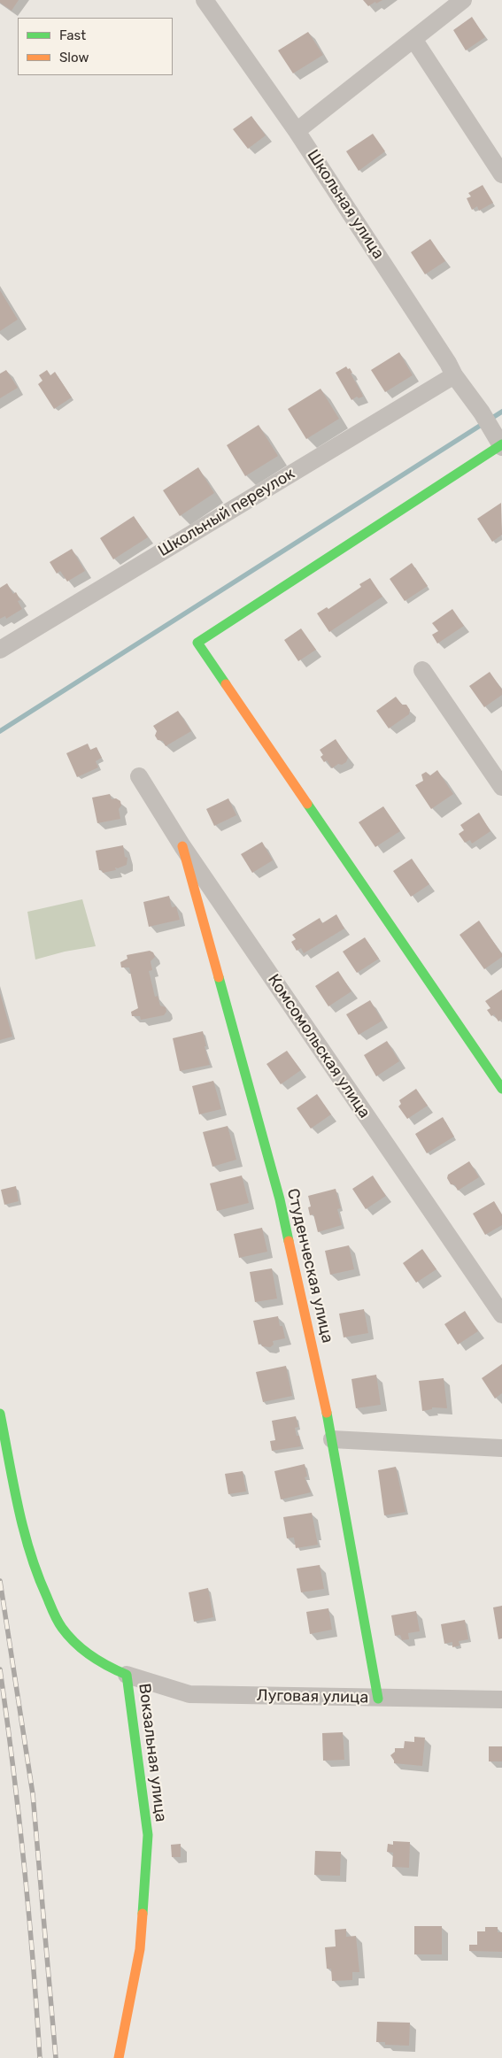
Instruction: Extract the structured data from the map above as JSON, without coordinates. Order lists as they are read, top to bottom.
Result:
{
  "streets": {
    "street": [
      "Школьная улица",
      "Школьный переулок",
      "Комсомольская улица",
      "Студенческая улица",
      "Луговая улица",
      "Вокзальная улица"
    ]
  },
  "crossings": [
    ["Школьная улица", "Школьный переулок"],
    ["Комсомольская улица", "Студенческая улица"],
    ["Студенческая улица", "Луговая улица"],
    ["Луговая улица", "Вокзальная улица"]
  ],
  "legend": ["Fast", "Slow"]
}
